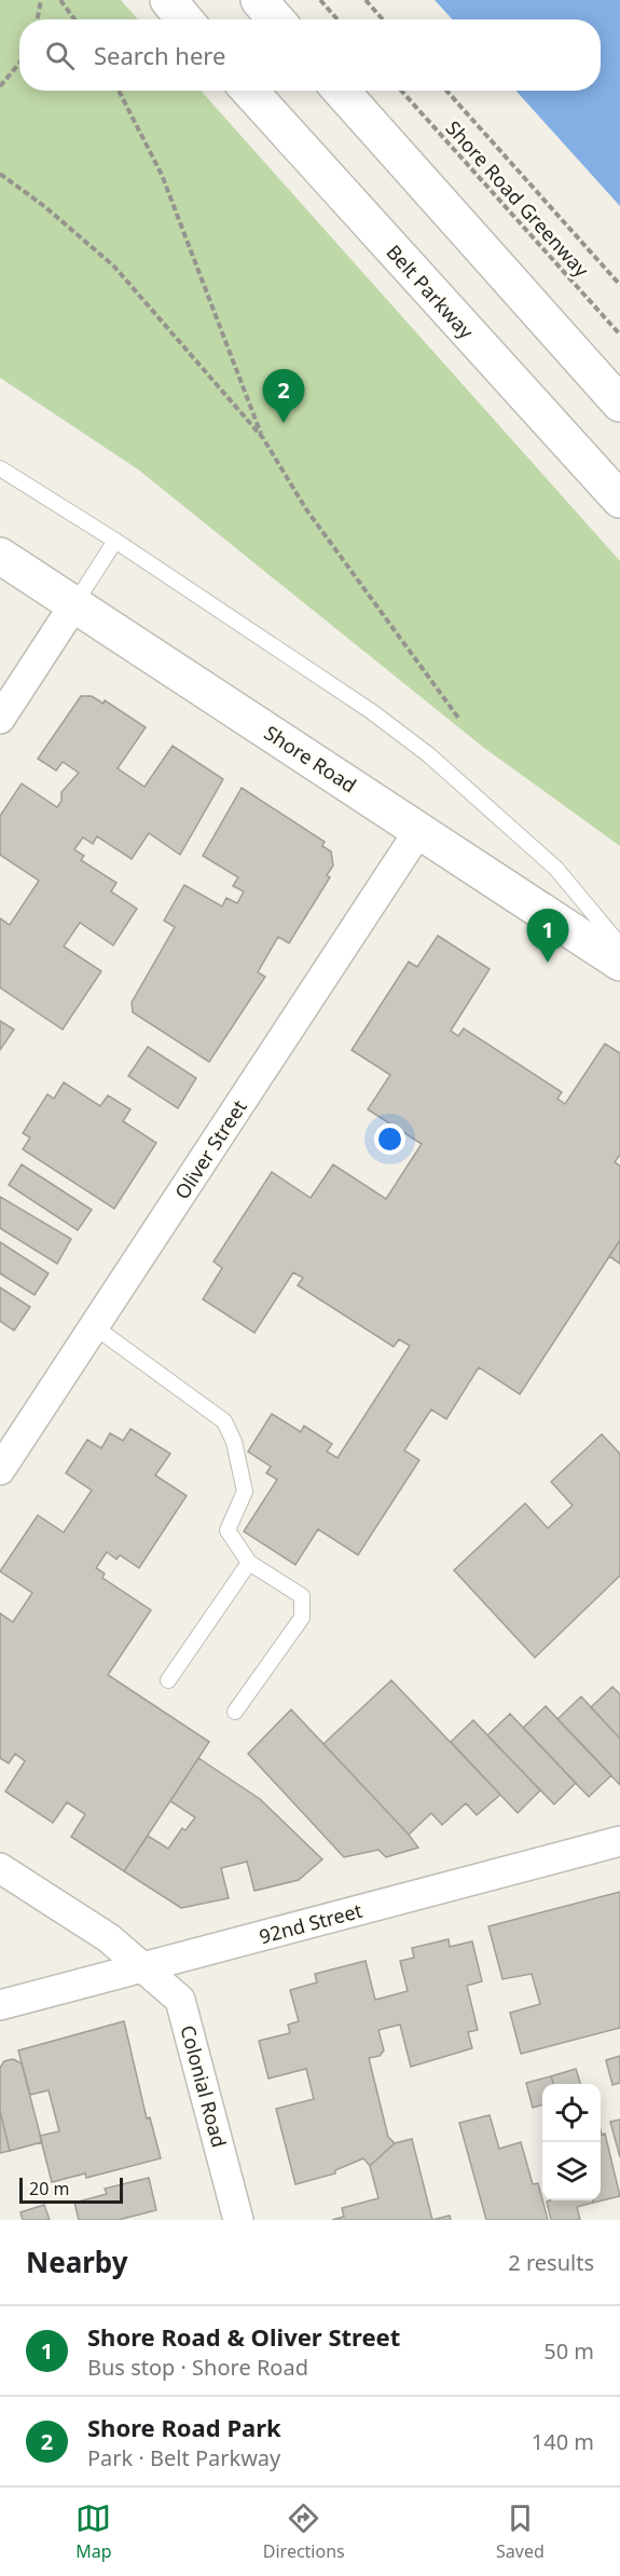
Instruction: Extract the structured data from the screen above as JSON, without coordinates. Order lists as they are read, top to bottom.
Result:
{
  "streets": {
    "main road": ["Belt Parkway", "Shore Road"],
    "street": ["Oliver Street", "92nd Street", "Colonial Road"],
    "path": ["Shore Road Greenway"]
  },
  "crossings": [
    ["Shore Road", "Oliver Street"],
    ["92nd Street", "Colonial Road"]
  ],
  "scale_bar": "20 m",
  "page": {
    "search": "Search here",
    "pins": ["2", "1"],
    "scale": "20 m",
    "heading": ["Nearby", "2 results"],
    "list": [
      {
        "mark": "1",
        "name": "Shore Road & Oliver Street",
        "note": "Bus stop · Shore Road",
        "value": "50 m"
      },
      {
        "mark": "2",
        "name": "Shore Road Park",
        "note": "Park · Belt Parkway",
        "value": "140 m"
      }
    ],
    "nav": ["Map", "Directions", "Saved"]
  }
}
